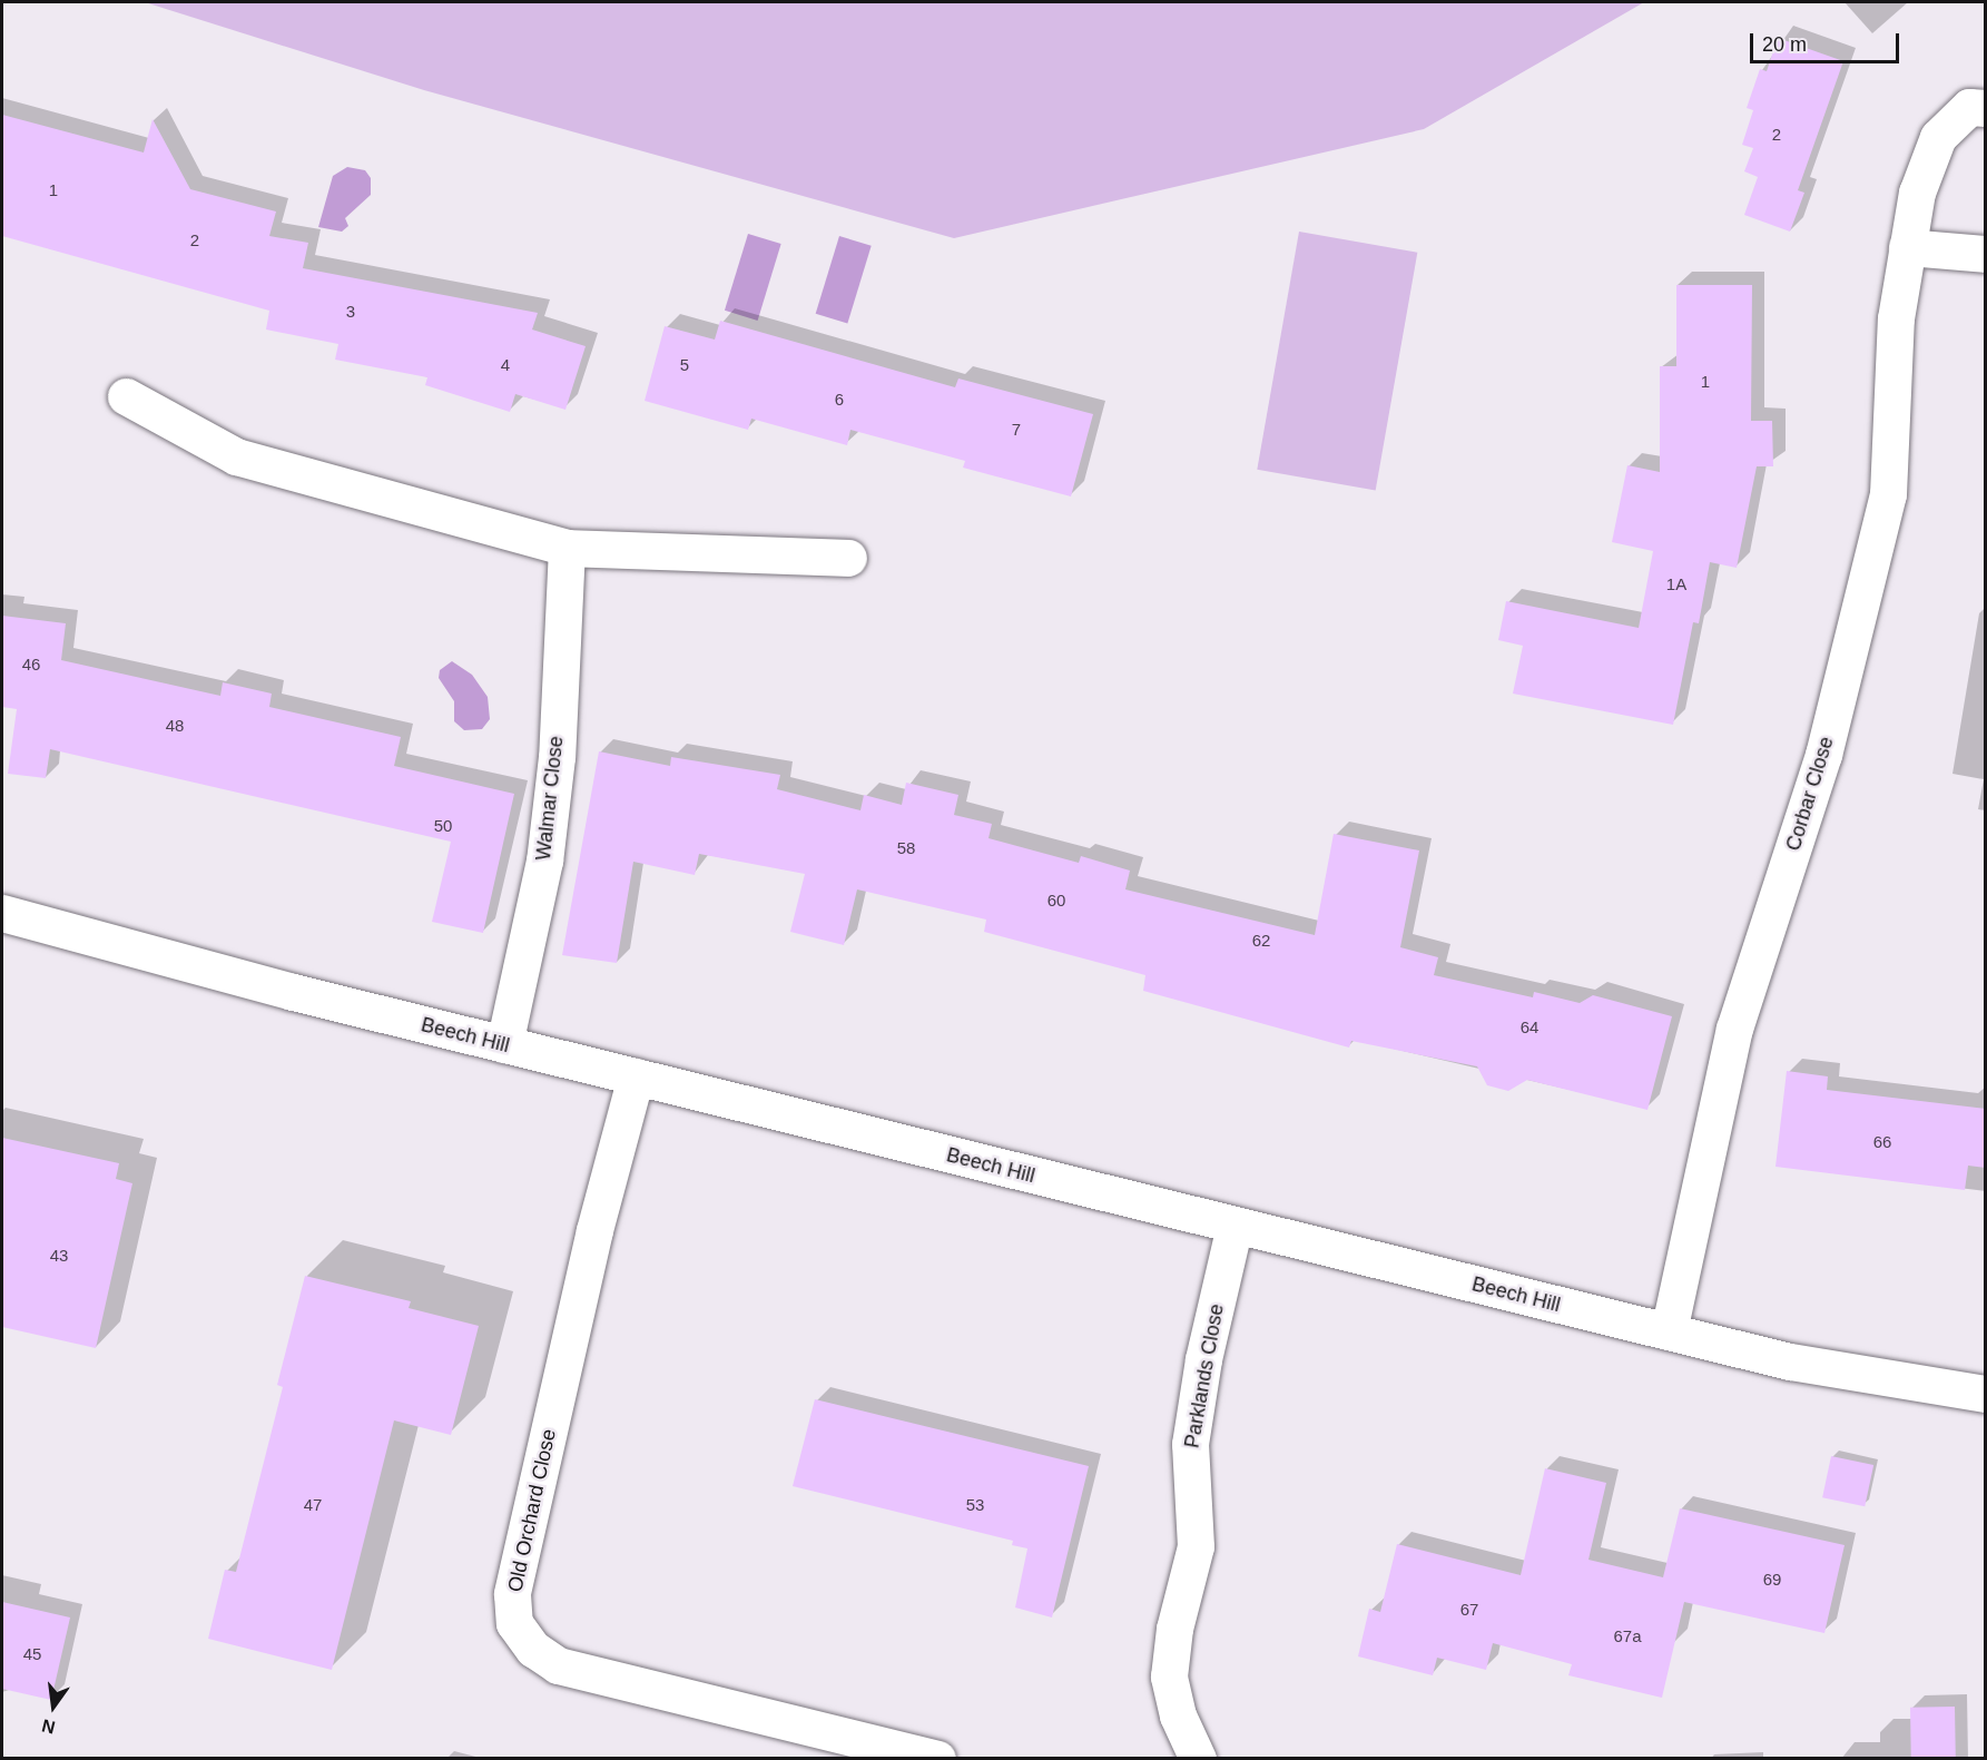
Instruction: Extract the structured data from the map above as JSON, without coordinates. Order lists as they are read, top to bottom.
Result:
{
  "streets": {
    "street": [
      "Corbar Close",
      "Walmar Close",
      "Beech Hill",
      "Parklands Close",
      "Old Orchard Close"
    ]
  },
  "crossings": [
    ["Corbar Close", "Beech Hill"],
    ["Walmar Close", "Beech Hill"],
    ["Beech Hill", "Parklands Close"],
    ["Beech Hill", "Old Orchard Close"]
  ],
  "house_numbers": [
    "2",
    "1",
    "2",
    "3",
    "4",
    "5",
    "1",
    "6",
    "7",
    "1A",
    "46",
    "48",
    "50",
    "58",
    "60",
    "62",
    "64",
    "66",
    "43",
    "47",
    "53",
    "69",
    "67",
    "67a",
    "45"
  ],
  "scale_bar": "20 m",
  "north": "bottom"
}
